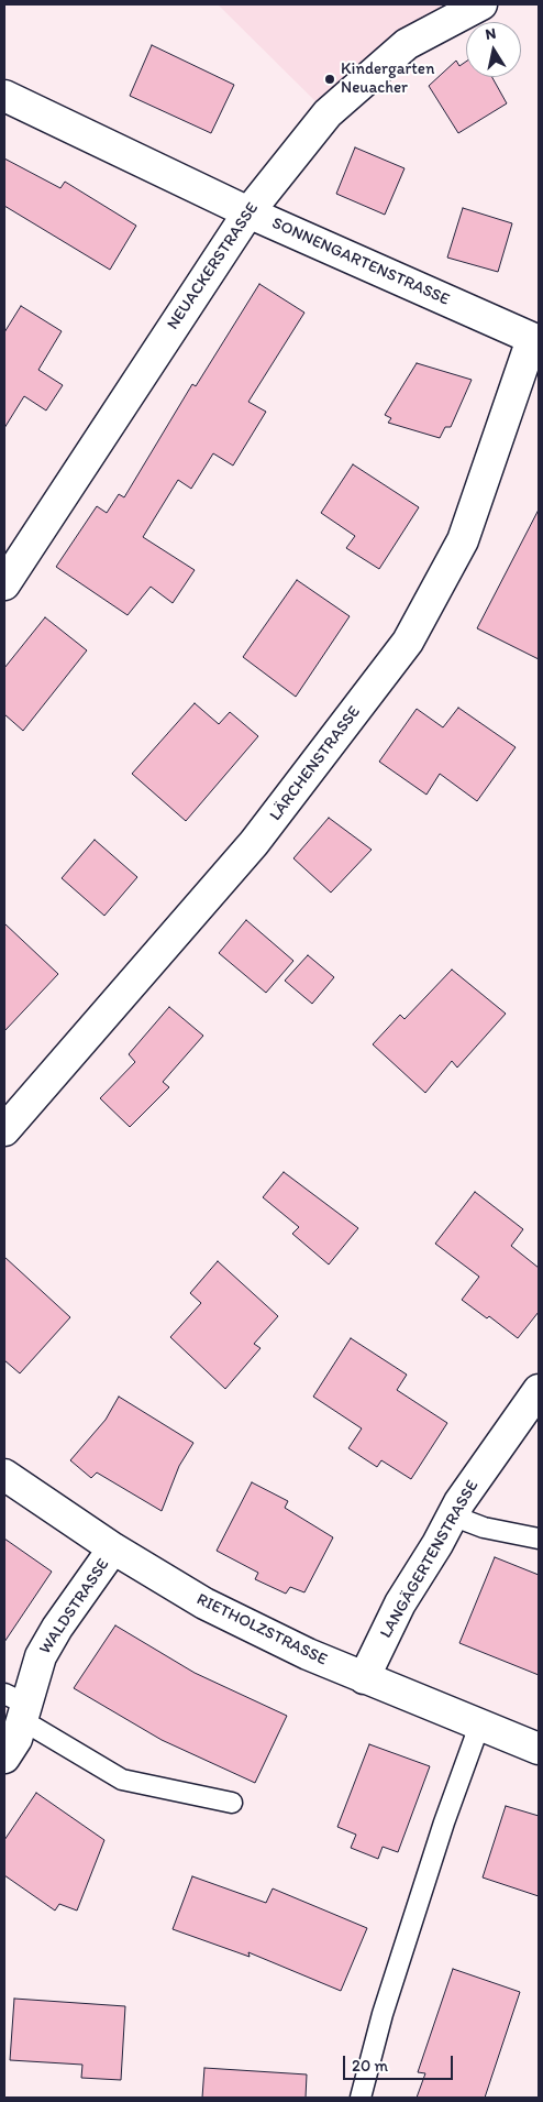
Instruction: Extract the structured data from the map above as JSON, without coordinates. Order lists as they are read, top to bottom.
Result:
{
  "streets": {
    "street": [
      "SONNENGARTENSTRASSE",
      "NEUACKERSTRASSE",
      "LÄRCHENSTRASSE",
      "LANGÄGERTENSTRASSE",
      "WALDSTRASSE",
      "RIETHOLZSTRASSE"
    ]
  },
  "crossings": [
    ["SONNENGARTENSTRASSE", "NEUACKERSTRASSE"],
    ["SONNENGARTENSTRASSE", "LÄRCHENSTRASSE"],
    ["LANGÄGERTENSTRASSE", "RIETHOLZSTRASSE"],
    ["WALDSTRASSE", "RIETHOLZSTRASSE"]
  ],
  "places": ["Kindergarten Neuacher"],
  "scale_bar": "20 m",
  "north": "top"
}
